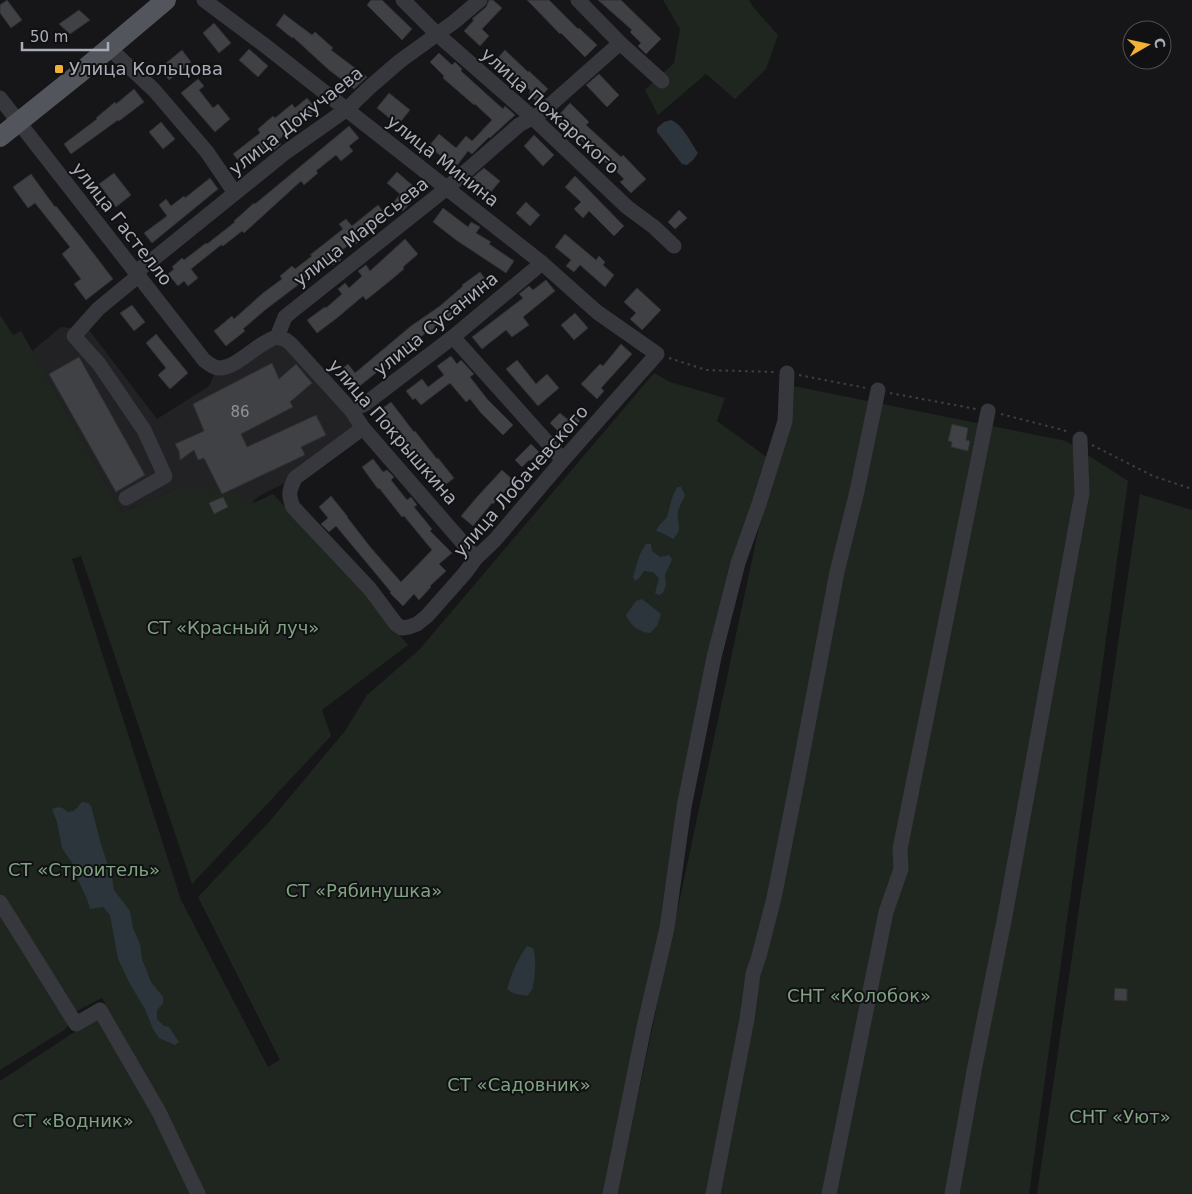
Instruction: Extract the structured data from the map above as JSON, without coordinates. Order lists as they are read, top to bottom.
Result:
{
  "streets": {
    "street": [
      "улица Пожарского",
      "улица Докучаева",
      "улица Минина",
      "улица Гастелло",
      "улица Маресьева",
      "улица Сусанина",
      "улица Покрышкина",
      "улица Лобачевского"
    ]
  },
  "crossings": [
    ["улица Пожарского", "улица Докучаева"],
    ["улица Пожарского", "улица Маресьева"],
    ["улица Докучаева", "улица Минина"],
    ["улица Докучаева", "улица Гастелло"],
    ["улица Минина", "улица Маресьева"],
    ["улица Минина", "улица Сусанина"],
    ["улица Минина", "улица Лобачевского"],
    ["улица Гастелло", "улица Маресьева"],
    ["улица Гастелло", "улица Покрышкина"],
    ["улица Маресьева", "улица Покрышкина"],
    ["улица Сусанина", "улица Покрышкина"],
    ["улица Покрышкина", "улица Лобачевского"]
  ],
  "parks": [
    "СТ «Красный луч»",
    "СТ «Строитель»",
    "СТ «Рябинушка»",
    "СНТ «Колобок»",
    "СТ «Садовник»",
    "СНТ «Уют»",
    "СТ «Водник»"
  ],
  "places": {
    "transit": ["Улица Кольцова"]
  },
  "house_numbers": ["86"],
  "scale_bar": "50 m",
  "north": "right"
}
